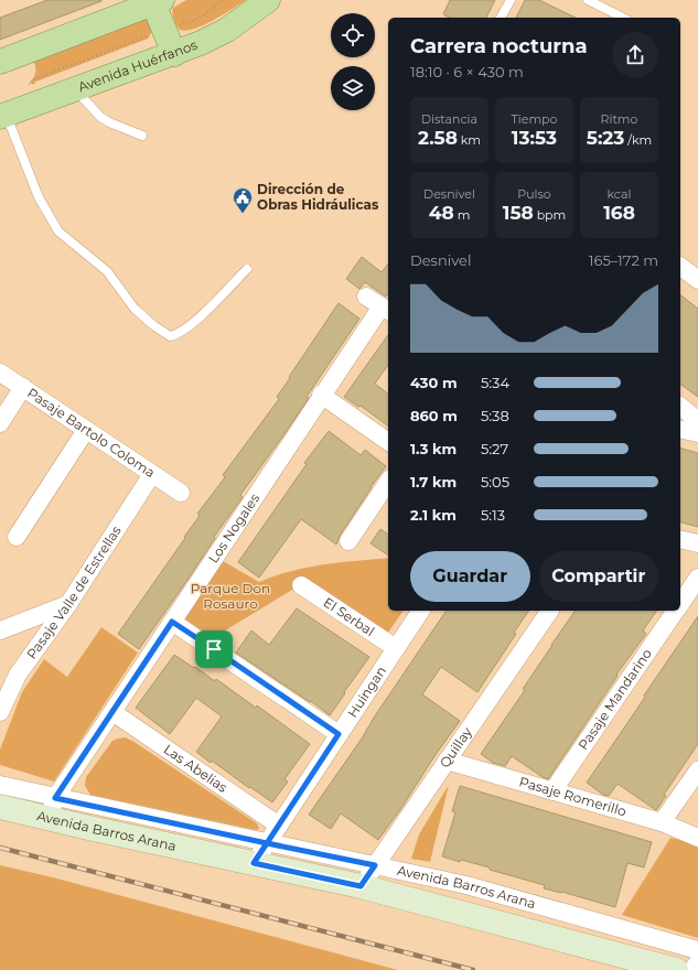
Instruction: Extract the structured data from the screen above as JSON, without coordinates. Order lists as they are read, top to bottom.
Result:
{
  "streets": {
    "main road": ["Avenida Huérfanos", "Avenida Barros Arana"],
    "street": [
      "Pasaje Bartolo Coloma",
      "Los Nogales",
      "Pasaje Valle de Estrellas",
      "El Serbal",
      "Huingan",
      "Pasaje Mandarino",
      "Quillay",
      "Las Abelias",
      "Pasaje Romerillo"
    ]
  },
  "crossings": [
    ["Pasaje Bartolo Coloma", "Pasaje Valle de Estrellas"],
    ["Los Nogales", "Las Abelias"],
    ["Los Nogales", "Avenida Barros Arana"],
    ["El Serbal", "Huingan"],
    ["Huingan", "Las Abelias"],
    ["Huingan", "Avenida Barros Arana"],
    ["Pasaje Mandarino", "Pasaje Romerillo"],
    ["Quillay", "Pasaje Romerillo"],
    ["Quillay", "Avenida Barros Arana"]
  ],
  "parks": ["Parque Don Rosauro"],
  "places": {
    "public building": ["Dirección de Obras Hidráulicas"]
  },
  "page": {
    "heading": ["Carrera nocturna", "18:10 · 6 × 430 m"],
    "stats": [
      ["Distancia", "2.58 km"],
      ["Tiempo", "13:53"],
      ["Ritmo", "5:23 /km"],
      ["Desnivel", "48 m"],
      ["Pulso", "158 bpm"],
      ["kcal", "168"]
    ],
    "chart": ["Desnivel", "165–172 m"],
    "list": [
      {
        "name": "430 m",
        "note": "5:34"
      },
      {
        "name": "860 m",
        "note": "5:38"
      },
      {
        "name": "1.3 km",
        "note": "5:27"
      },
      {
        "name": "1.7 km",
        "note": "5:05"
      },
      {
        "name": "2.1 km",
        "note": "5:13"
      }
    ],
    "buttons": ["Guardar", "Compartir"]
  }
}
